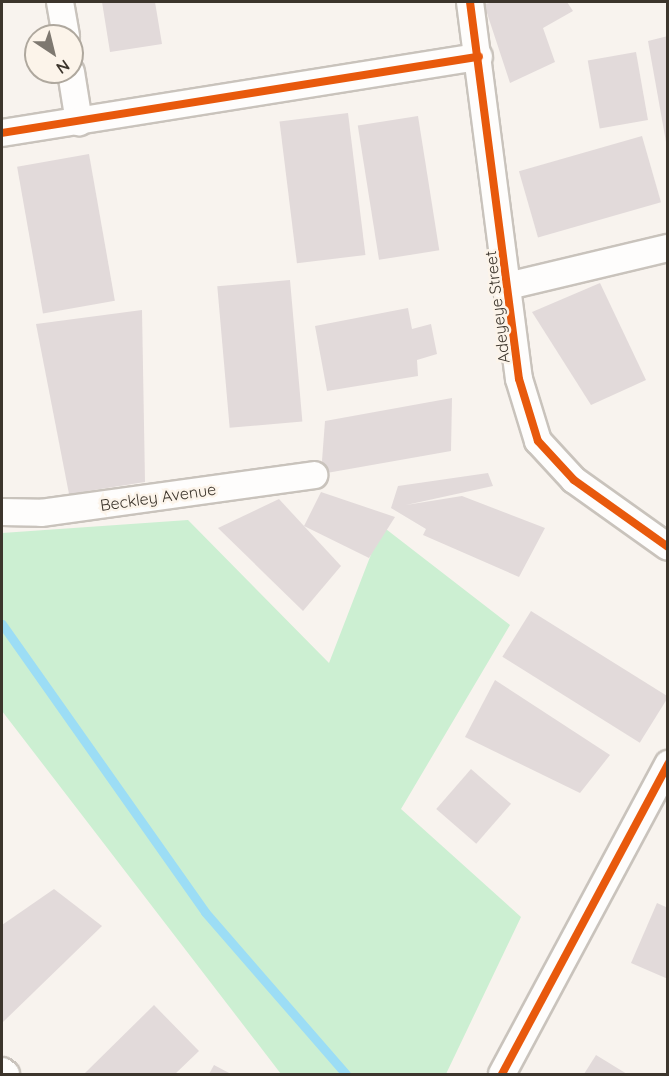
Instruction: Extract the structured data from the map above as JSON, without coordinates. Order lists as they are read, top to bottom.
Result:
{
  "streets": {
    "street": ["Adeyeye Street", "Beckley Avenue"]
  },
  "north": "bottom right"
}
